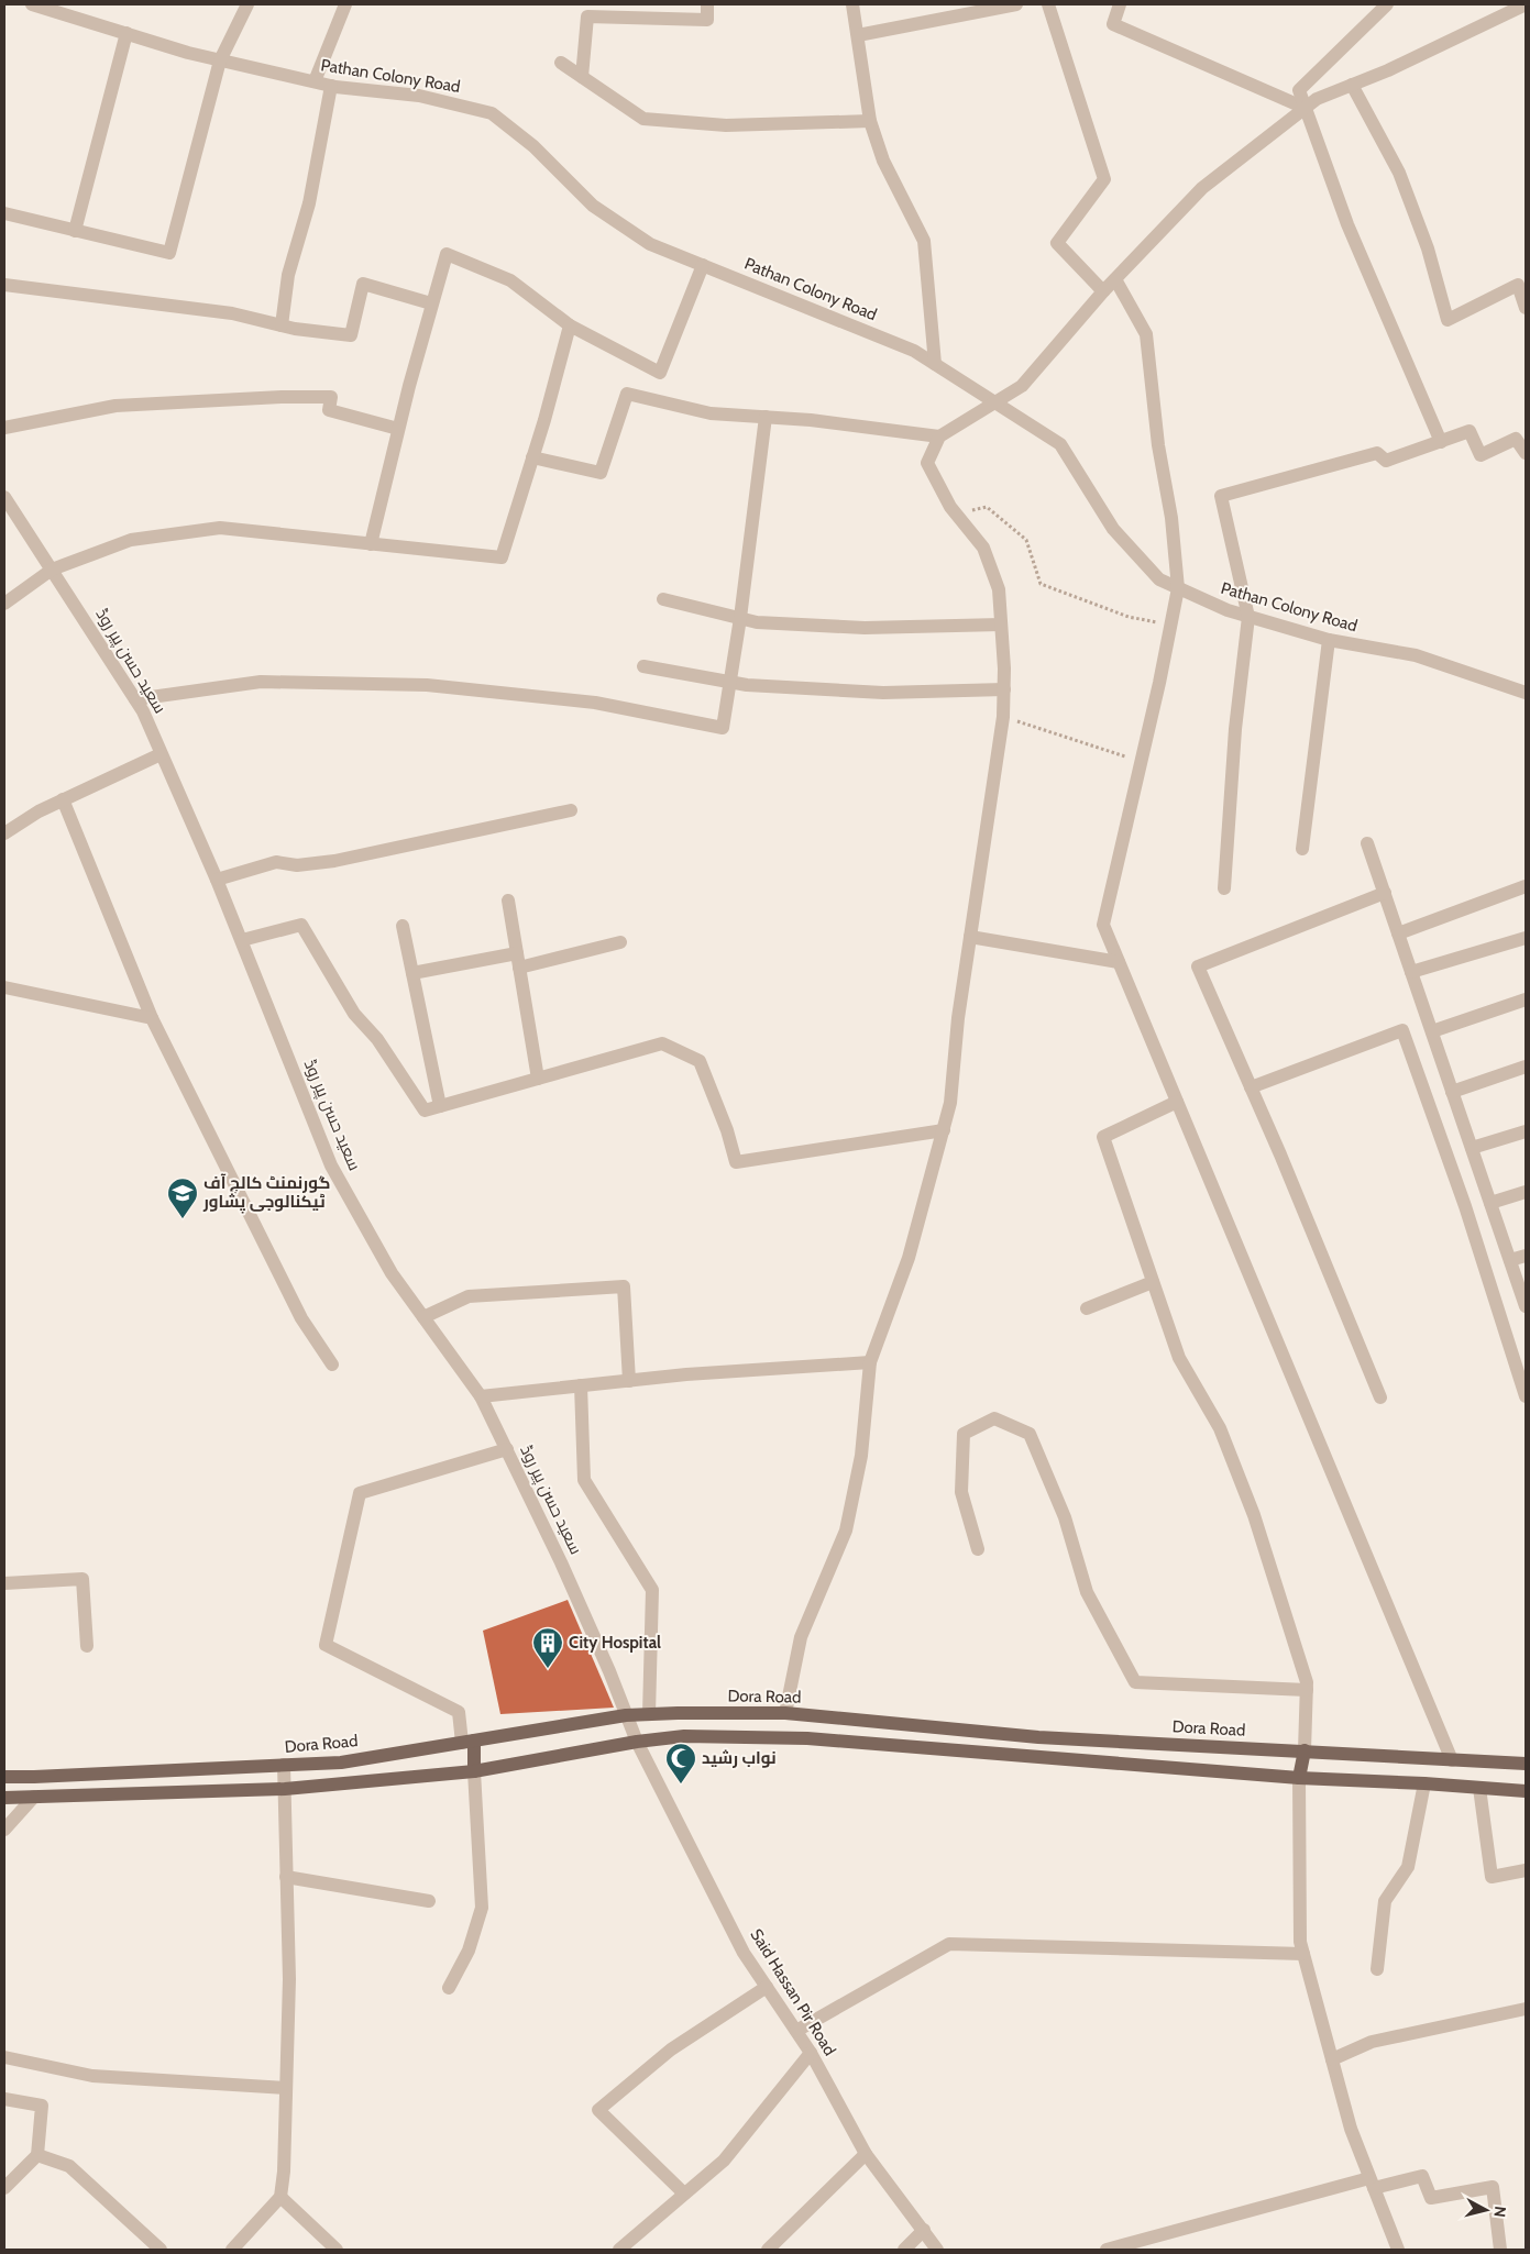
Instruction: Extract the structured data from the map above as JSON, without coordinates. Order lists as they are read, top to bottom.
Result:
{
  "streets": {
    "main road": ["Dora Road"],
    "street": ["Pathan Colony Road", "سعید حسن پیر روڈ", "Said Hassan Pir Road"]
  },
  "crossings": [
    ["سعید حسن پیر روڈ", "Dora Road"],
    ["سعید حسن پیر روڈ", "Said Hassan Pir Road"]
  ],
  "places": {
    "school or university": ["گورنمنٹ کالج آف ٹیکنالوجی پشاور"],
    "building": ["City Hospital"],
    "mosque": ["نواب رشید"]
  },
  "north": "right"
}
